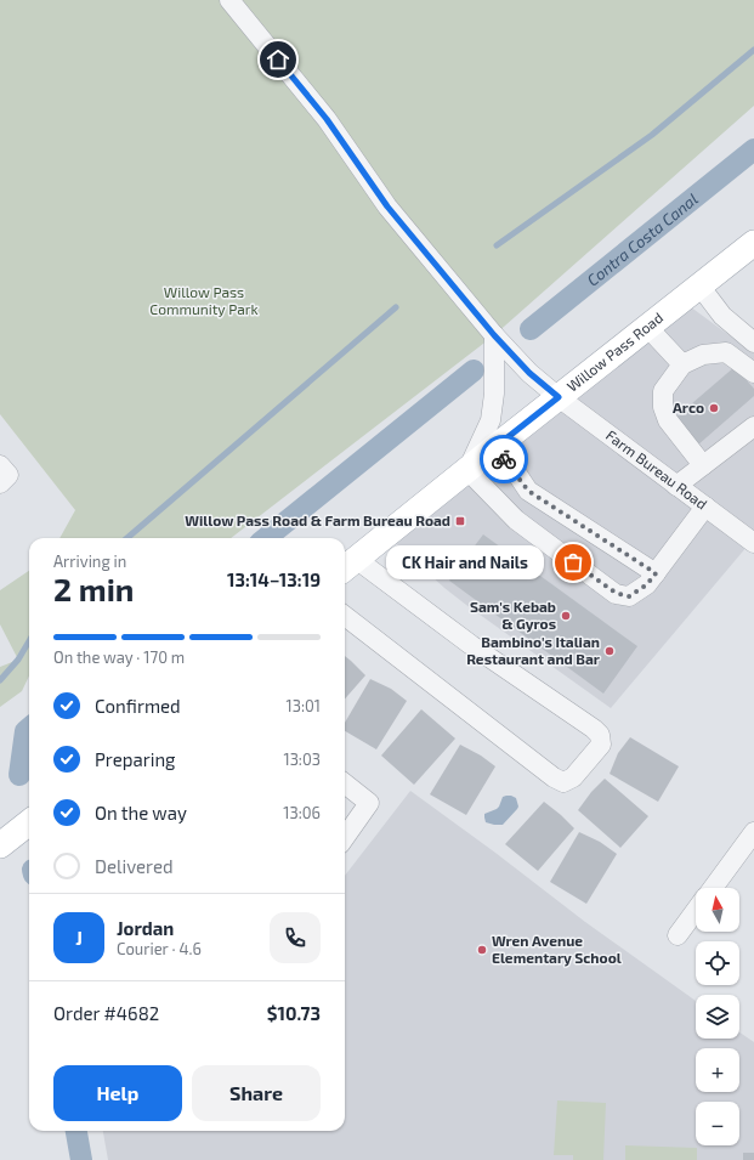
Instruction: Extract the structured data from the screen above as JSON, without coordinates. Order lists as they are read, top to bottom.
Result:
{
  "streets": {
    "main road": ["Willow Pass Road"],
    "street": ["Farm Bureau Road"]
  },
  "crossings": [
    ["Willow Pass Road", "Farm Bureau Road"]
  ],
  "water": ["Contra Costa Canal"],
  "parks": ["Willow Pass Community Park"],
  "places": {
    "other": [
      "Arco",
      "CK Hair and Nails",
      "Sam's Kebab & Gyros",
      "Bambino's Italian Restaurant and Bar",
      "Wren Avenue Elementary School"
    ],
    "transit": ["Willow Pass Road & Farm Bureau Road"]
  },
  "north": "top",
  "page": {
    "heading": ["2 min", "Arriving in", "13:14–13:19"],
    "panel": [
      "Jordan",
      "Courier · 4.6",
      "Order #4682",
      "$10.73"
    ],
    "bubble": "CK Hair and Nails",
    "bar": "On the way · 170 m",
    "list": [
      ["Confirmed", "13:01"],
      ["Preparing", "13:03"],
      ["On the way", "13:06"],
      "Delivered"
    ],
    "map_buttons": ["+", "−"],
    "round": "J",
    "buttons": ["Help", "Share"]
  }
}
